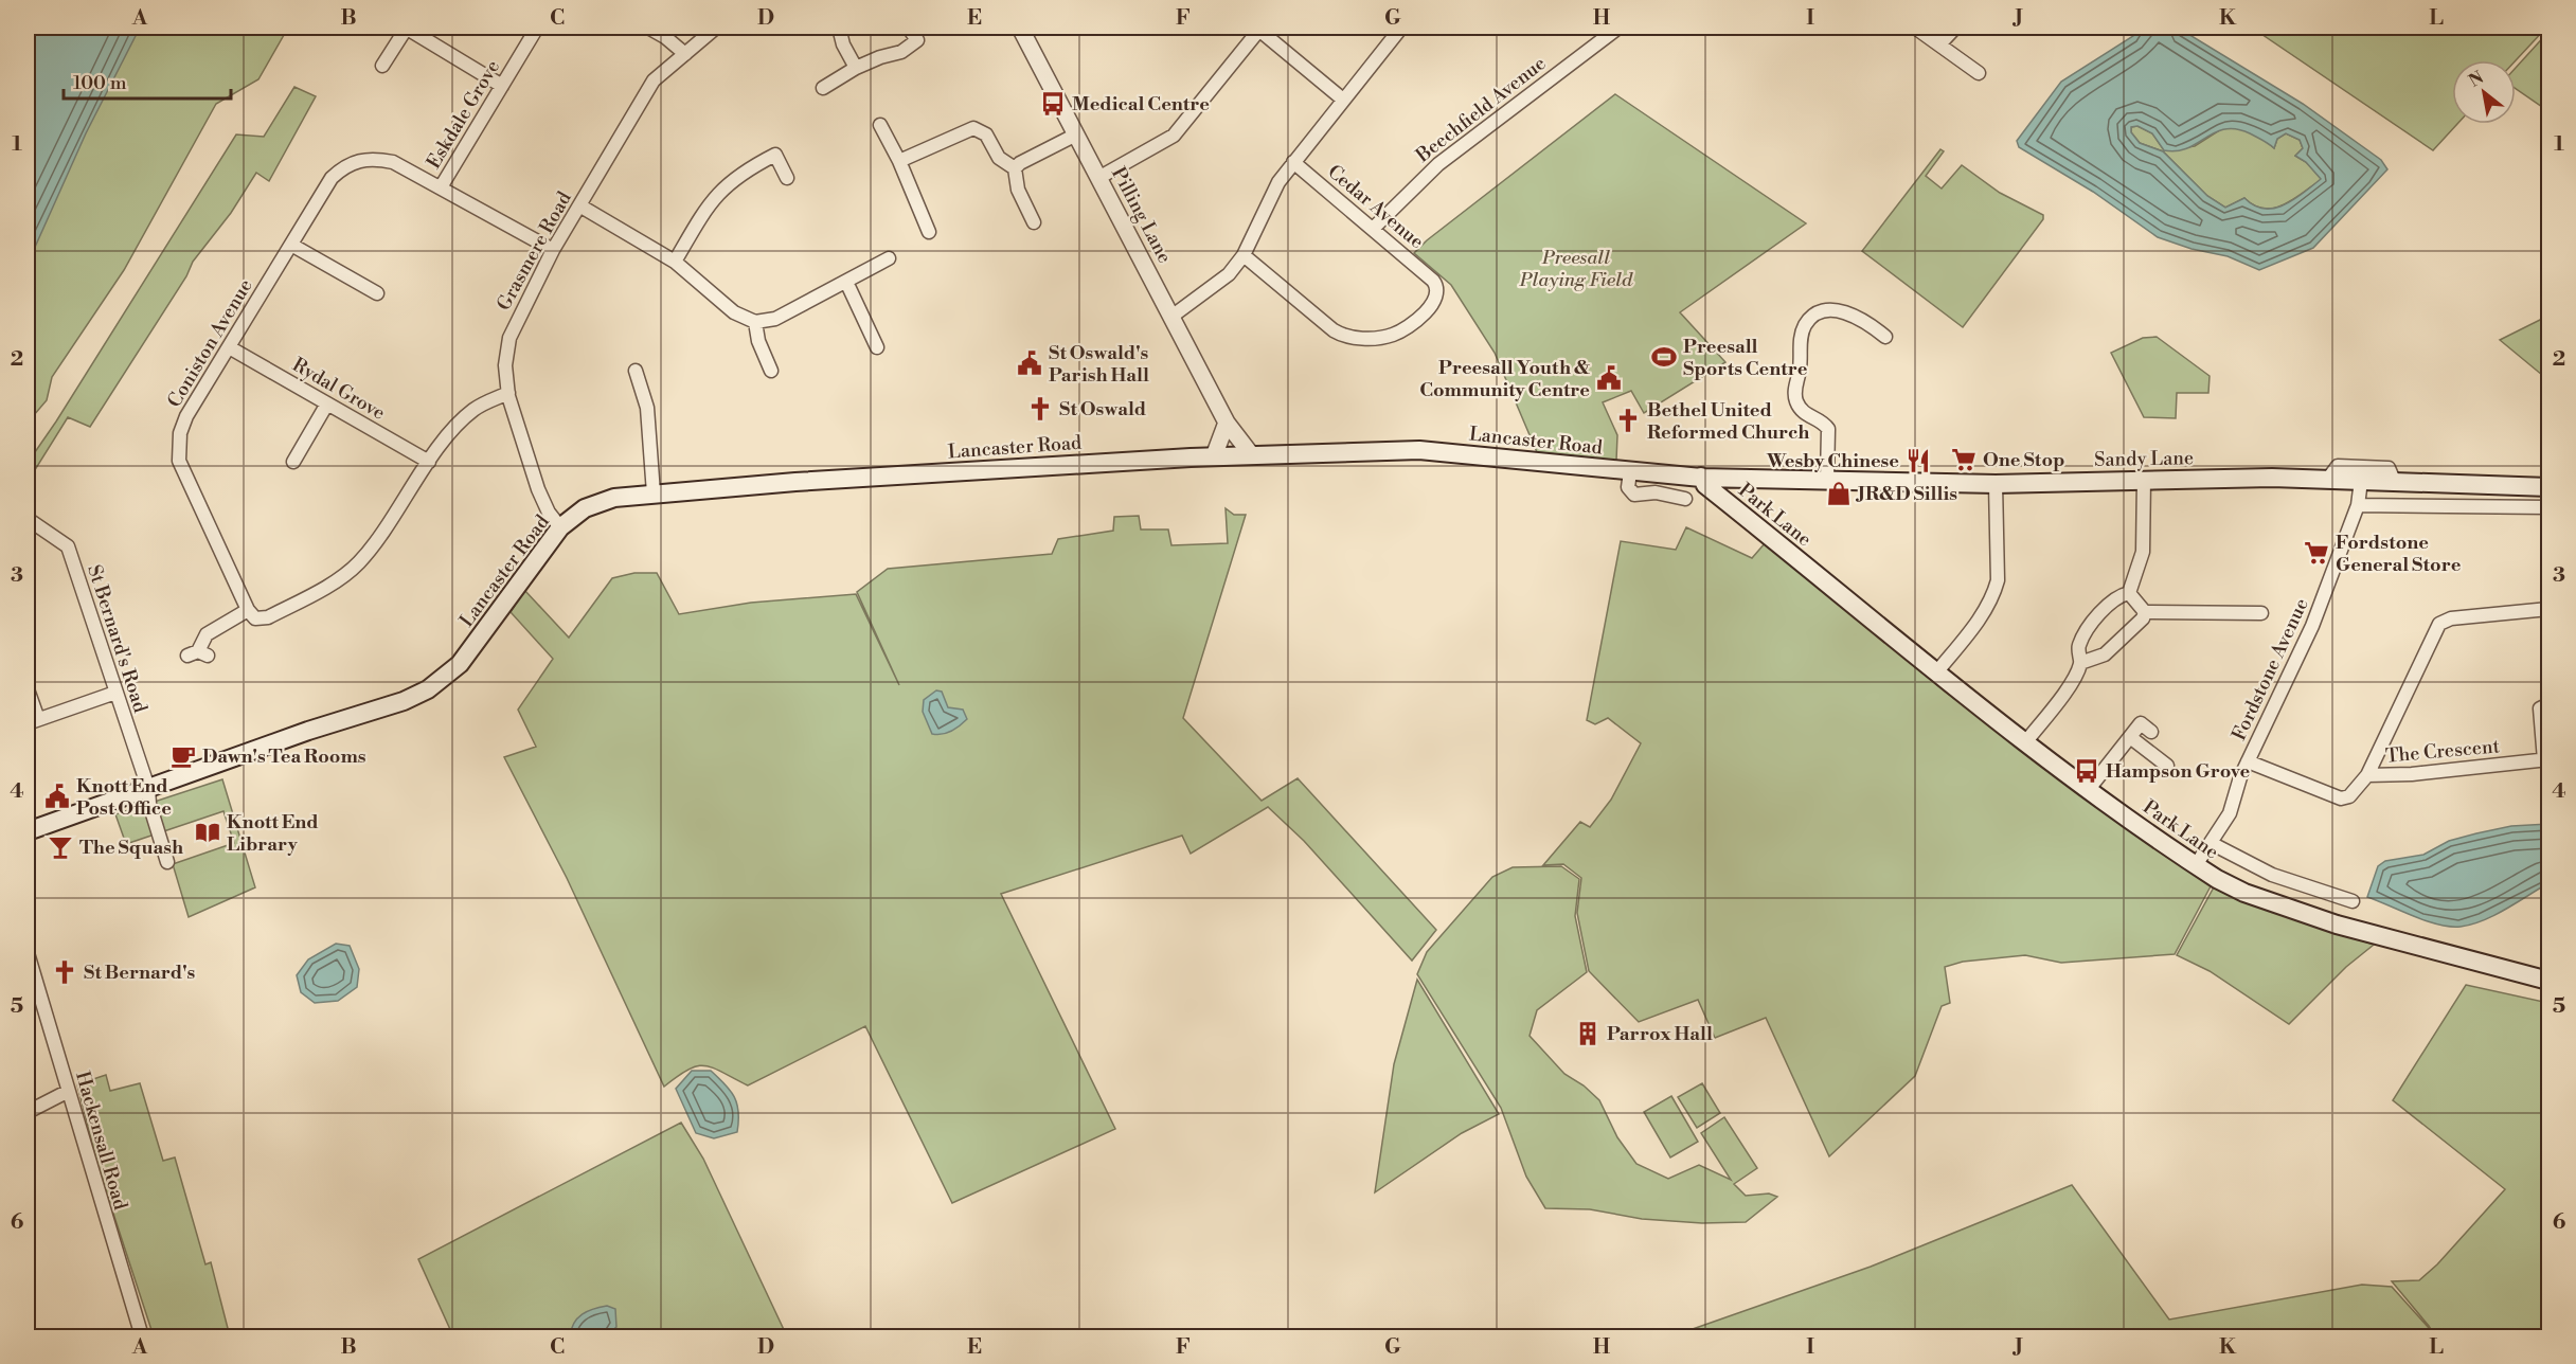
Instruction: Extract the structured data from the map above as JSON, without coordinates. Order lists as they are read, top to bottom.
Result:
{
  "streets": {
    "main road": ["Lancaster Road", "Sandy Lane", "Park Lane"],
    "street": [
      "Beechfield Avenue",
      "Eskdale Grove",
      "Cedar Avenue",
      "Pilling Lane",
      "Grasmere Road",
      "Coniston Avenue",
      "Rydal Grove",
      "St Bernard's Road",
      "Fordstone Avenue",
      "The Crescent",
      "Hackensall Road"
    ]
  },
  "crossings": [
    ["Beechfield Avenue", "Cedar Avenue"],
    ["Eskdale Grove", "Coniston Avenue"],
    ["Pilling Lane", "Lancaster Road"],
    ["Grasmere Road", "Coniston Avenue"],
    ["Grasmere Road", "Lancaster Road"],
    ["Coniston Avenue", "Rydal Grove"],
    ["Lancaster Road", "Sandy Lane"],
    ["Lancaster Road", "Park Lane"],
    ["Lancaster Road", "St Bernard's Road"],
    ["Sandy Lane", "Park Lane"],
    ["Sandy Lane", "Fordstone Avenue"],
    ["Park Lane", "Fordstone Avenue"],
    ["Fordstone Avenue", "The Crescent"]
  ],
  "parks": ["Preesall Playing Field"],
  "places": {
    "bus stop": ["Medical Centre", "Hampson Grove"],
    "sports": ["Preesall Sports Centre"],
    "public building": ["St Oswald's Parish Hall", "Preesall Youth & Community Centre", "Knott End Post Office"],
    "church": ["St Oswald", "Bethel United Reformed Church", "St Bernard's"],
    "supermarket": ["One Stop", "Fordstone General Store"],
    "restaurant": ["Wesby Chinese"],
    "shop": ["JR&D Sillis"],
    "cafe": ["Dawn's Tea Rooms"],
    "library": ["Knott End Library"],
    "bar": ["The Squash"],
    "building": ["Parrox Hall"]
  },
  "scale_bar": "100 m",
  "north": "top left",
  "grid": {
    "columns": [
      "A",
      "B",
      "C",
      "D",
      "E",
      "F",
      "G",
      "H",
      "I",
      "J",
      "K",
      "L"
    ],
    "rows": [
      "1",
      "2",
      "3",
      "4",
      "5",
      "6"
    ]
  }
}
